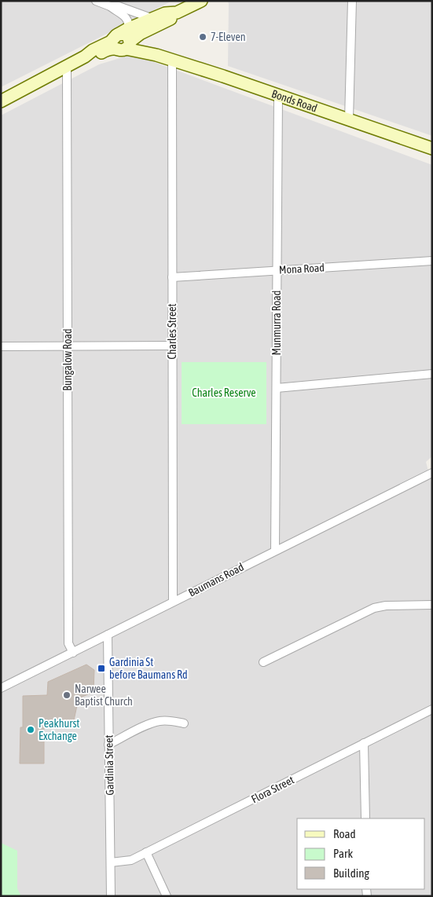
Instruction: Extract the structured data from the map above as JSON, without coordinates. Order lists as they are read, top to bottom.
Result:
{
  "streets": {
    "main road": ["Bonds Road"],
    "street": [
      "Mona Road",
      "Munmurra Road",
      "Charles Street",
      "Bungalow Road",
      "Baumans Road",
      "Gardinia Street",
      "Flora Street"
    ]
  },
  "crossings": [
    ["Bonds Road", "Munmurra Road"],
    ["Bonds Road", "Charles Street"],
    ["Bonds Road", "Bungalow Road"],
    ["Mona Road", "Munmurra Road"],
    ["Mona Road", "Charles Street"],
    ["Munmurra Road", "Baumans Road"],
    ["Charles Street", "Baumans Road"],
    ["Bungalow Road", "Baumans Road"],
    ["Baumans Road", "Gardinia Street"],
    ["Gardinia Street", "Flora Street"]
  ],
  "parks": ["Charles Reserve"],
  "places": {
    "other": ["7-Eleven", "Narwee Baptist Church", "Peakhurst Exchange"],
    "transit": ["Gardinia St before Baumans Rd"]
  },
  "legend": ["Road", "Park", "Building"]
}
